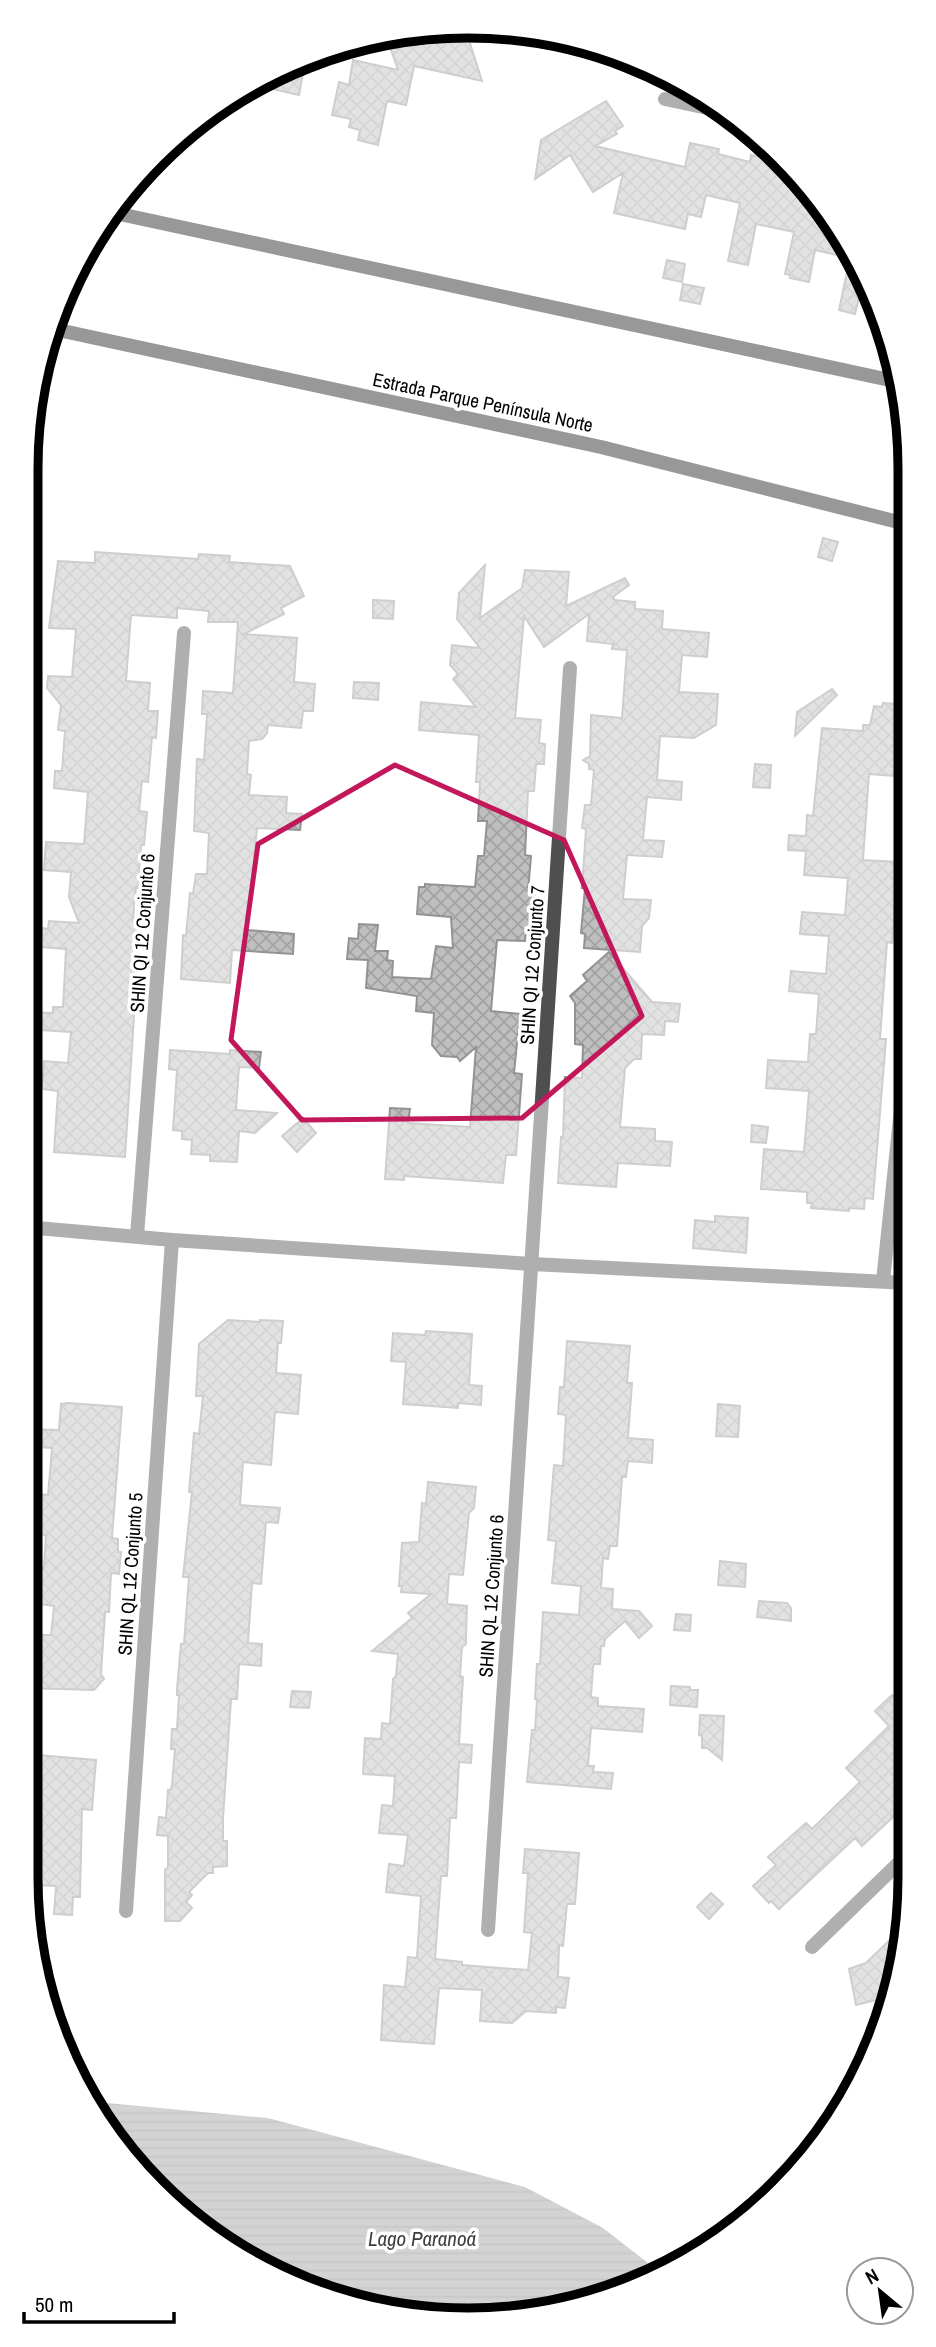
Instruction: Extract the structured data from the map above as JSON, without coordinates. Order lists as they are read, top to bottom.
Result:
{
  "streets": {
    "main road": ["Estrada Parque Península Norte"],
    "street": [
      "SHIN QI 12 Conjunto 6",
      "SHIN QI 12 Conjunto 7",
      "SHIN QL 12 Conjunto 5",
      "SHIN QL 12 Conjunto 6"
    ]
  },
  "crossings": [
    ["SHIN QI 12 Conjunto 7", "SHIN QL 12 Conjunto 6"]
  ],
  "water": ["Lago Paranoá"],
  "scale_bar": "50 m",
  "north": "top left"
}
